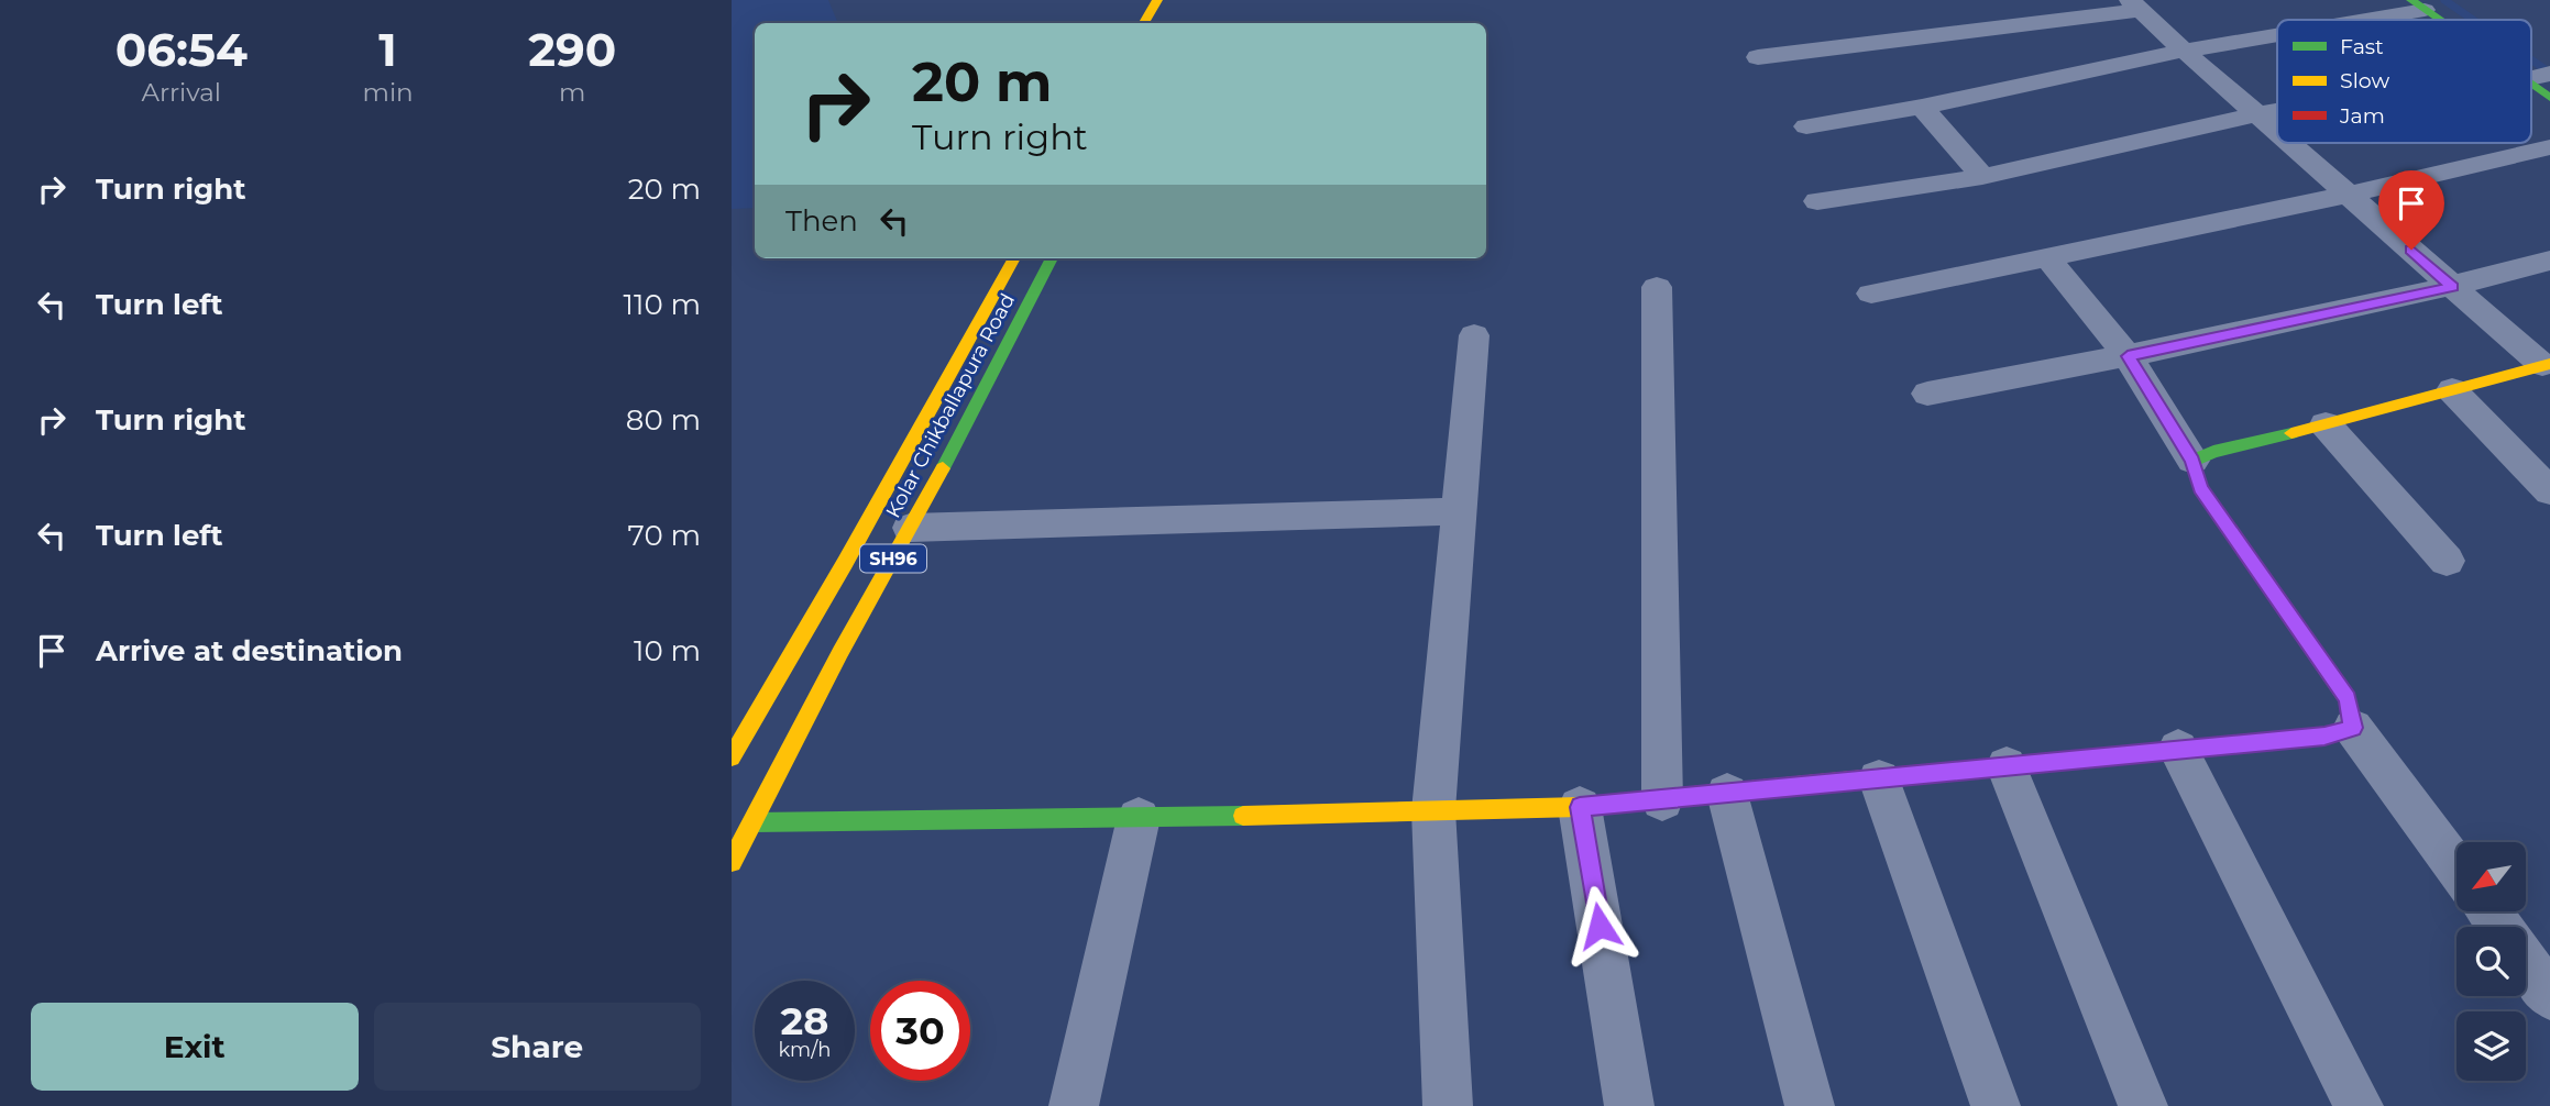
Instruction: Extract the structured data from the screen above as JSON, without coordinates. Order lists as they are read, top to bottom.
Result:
{
  "streets": {
    "street": ["Kolar Chikballapura Road", "SH96"]
  },
  "legend": ["Fast", "Slow", "Jam"],
  "north": "bottom left",
  "page": {
    "eta": [
      "06:54",
      "Arrival",
      "1",
      "min",
      "290",
      "m"
    ],
    "turn": ["20 m", "Turn right"],
    "list": [
      {
        "name": "Turn right",
        "value": "20 m"
      },
      {
        "name": "Turn left",
        "value": "110 m"
      },
      {
        "name": "Turn right",
        "value": "80 m"
      },
      {
        "name": "Turn left",
        "value": "70 m"
      },
      {
        "name": "Arrive at destination",
        "value": "10 m"
      }
    ],
    "then": "Then",
    "speed": "28 km/h",
    "limit": "30",
    "buttons": ["Exit", "Share"]
  }
}
